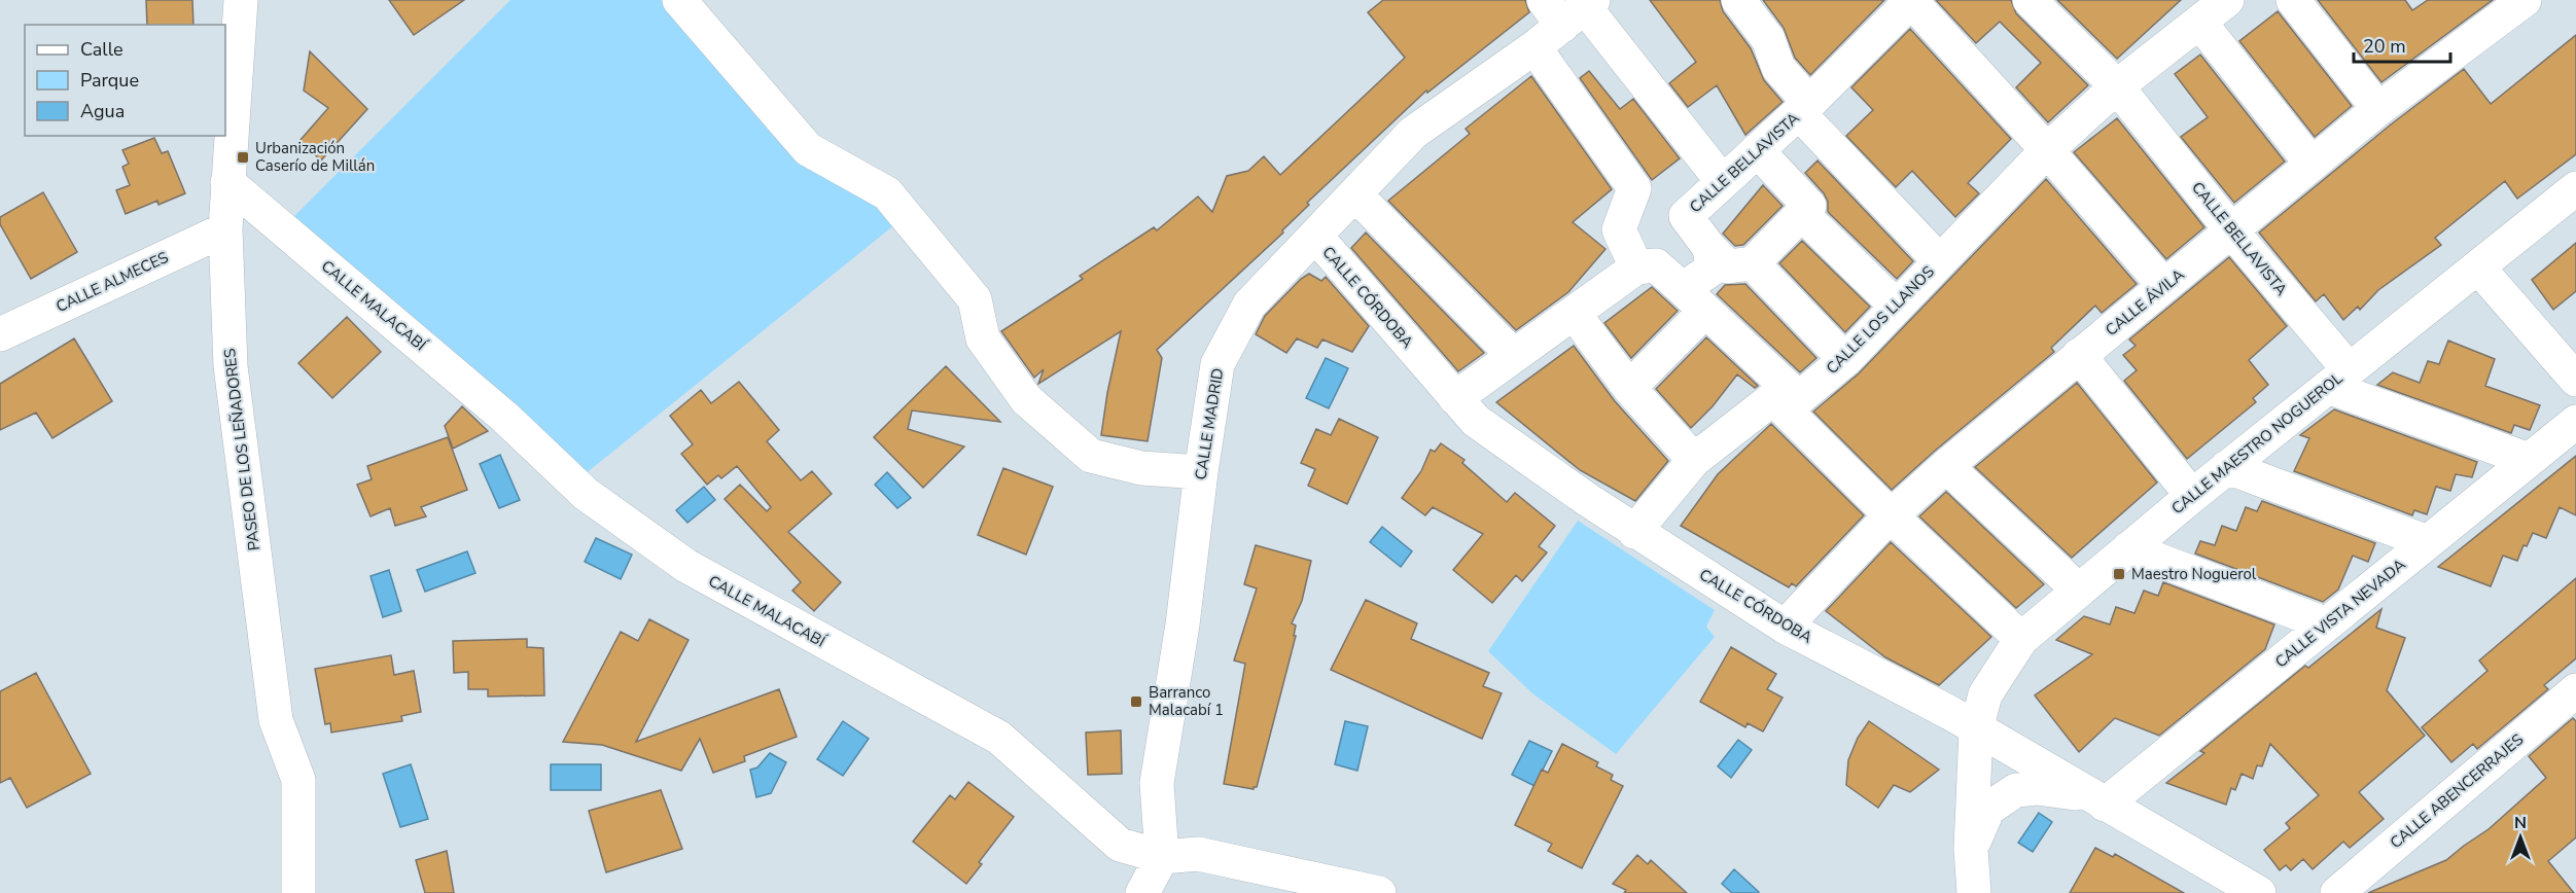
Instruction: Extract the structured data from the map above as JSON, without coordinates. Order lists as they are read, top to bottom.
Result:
{
  "streets": {
    "street": [
      "CALLE BELLAVISTA",
      "CALLE ALMECES",
      "CALLE CÓRDOBA",
      "CALLE ÁVILA",
      "CALLE MALACABÍ",
      "CALLE LOS LLANOS",
      "CALLE MADRID",
      "CALLE MAESTRO NOGUEROL",
      "PASEO DE LOS LEÑADORES",
      "CALLE VISTA NEVADA",
      "CALLE ABENCERRAJES"
    ]
  },
  "crossings": [
    ["CALLE BELLAVISTA", "CALLE ÁVILA"],
    ["CALLE BELLAVISTA", "CALLE LOS LLANOS"],
    ["CALLE BELLAVISTA", "CALLE MAESTRO NOGUEROL"],
    ["CALLE ALMECES", "PASEO DE LOS LEÑADORES"],
    ["CALLE CÓRDOBA", "CALLE ÁVILA"],
    ["CALLE CÓRDOBA", "CALLE LOS LLANOS"],
    ["CALLE CÓRDOBA", "CALLE MADRID"],
    ["CALLE CÓRDOBA", "CALLE MAESTRO NOGUEROL"],
    ["CALLE CÓRDOBA", "CALLE VISTA NEVADA"],
    ["CALLE MALACABÍ", "CALLE MADRID"],
    ["CALLE MALACABÍ", "PASEO DE LOS LEÑADORES"]
  ],
  "places": {
    "transit": ["Urbanización Caserío de Millán", "Maestro Noguerol", "Barranco Malacabí 1"]
  },
  "legend": ["Calle", "Parque", "Agua"],
  "scale_bar": "20 m",
  "north": "top"
}
